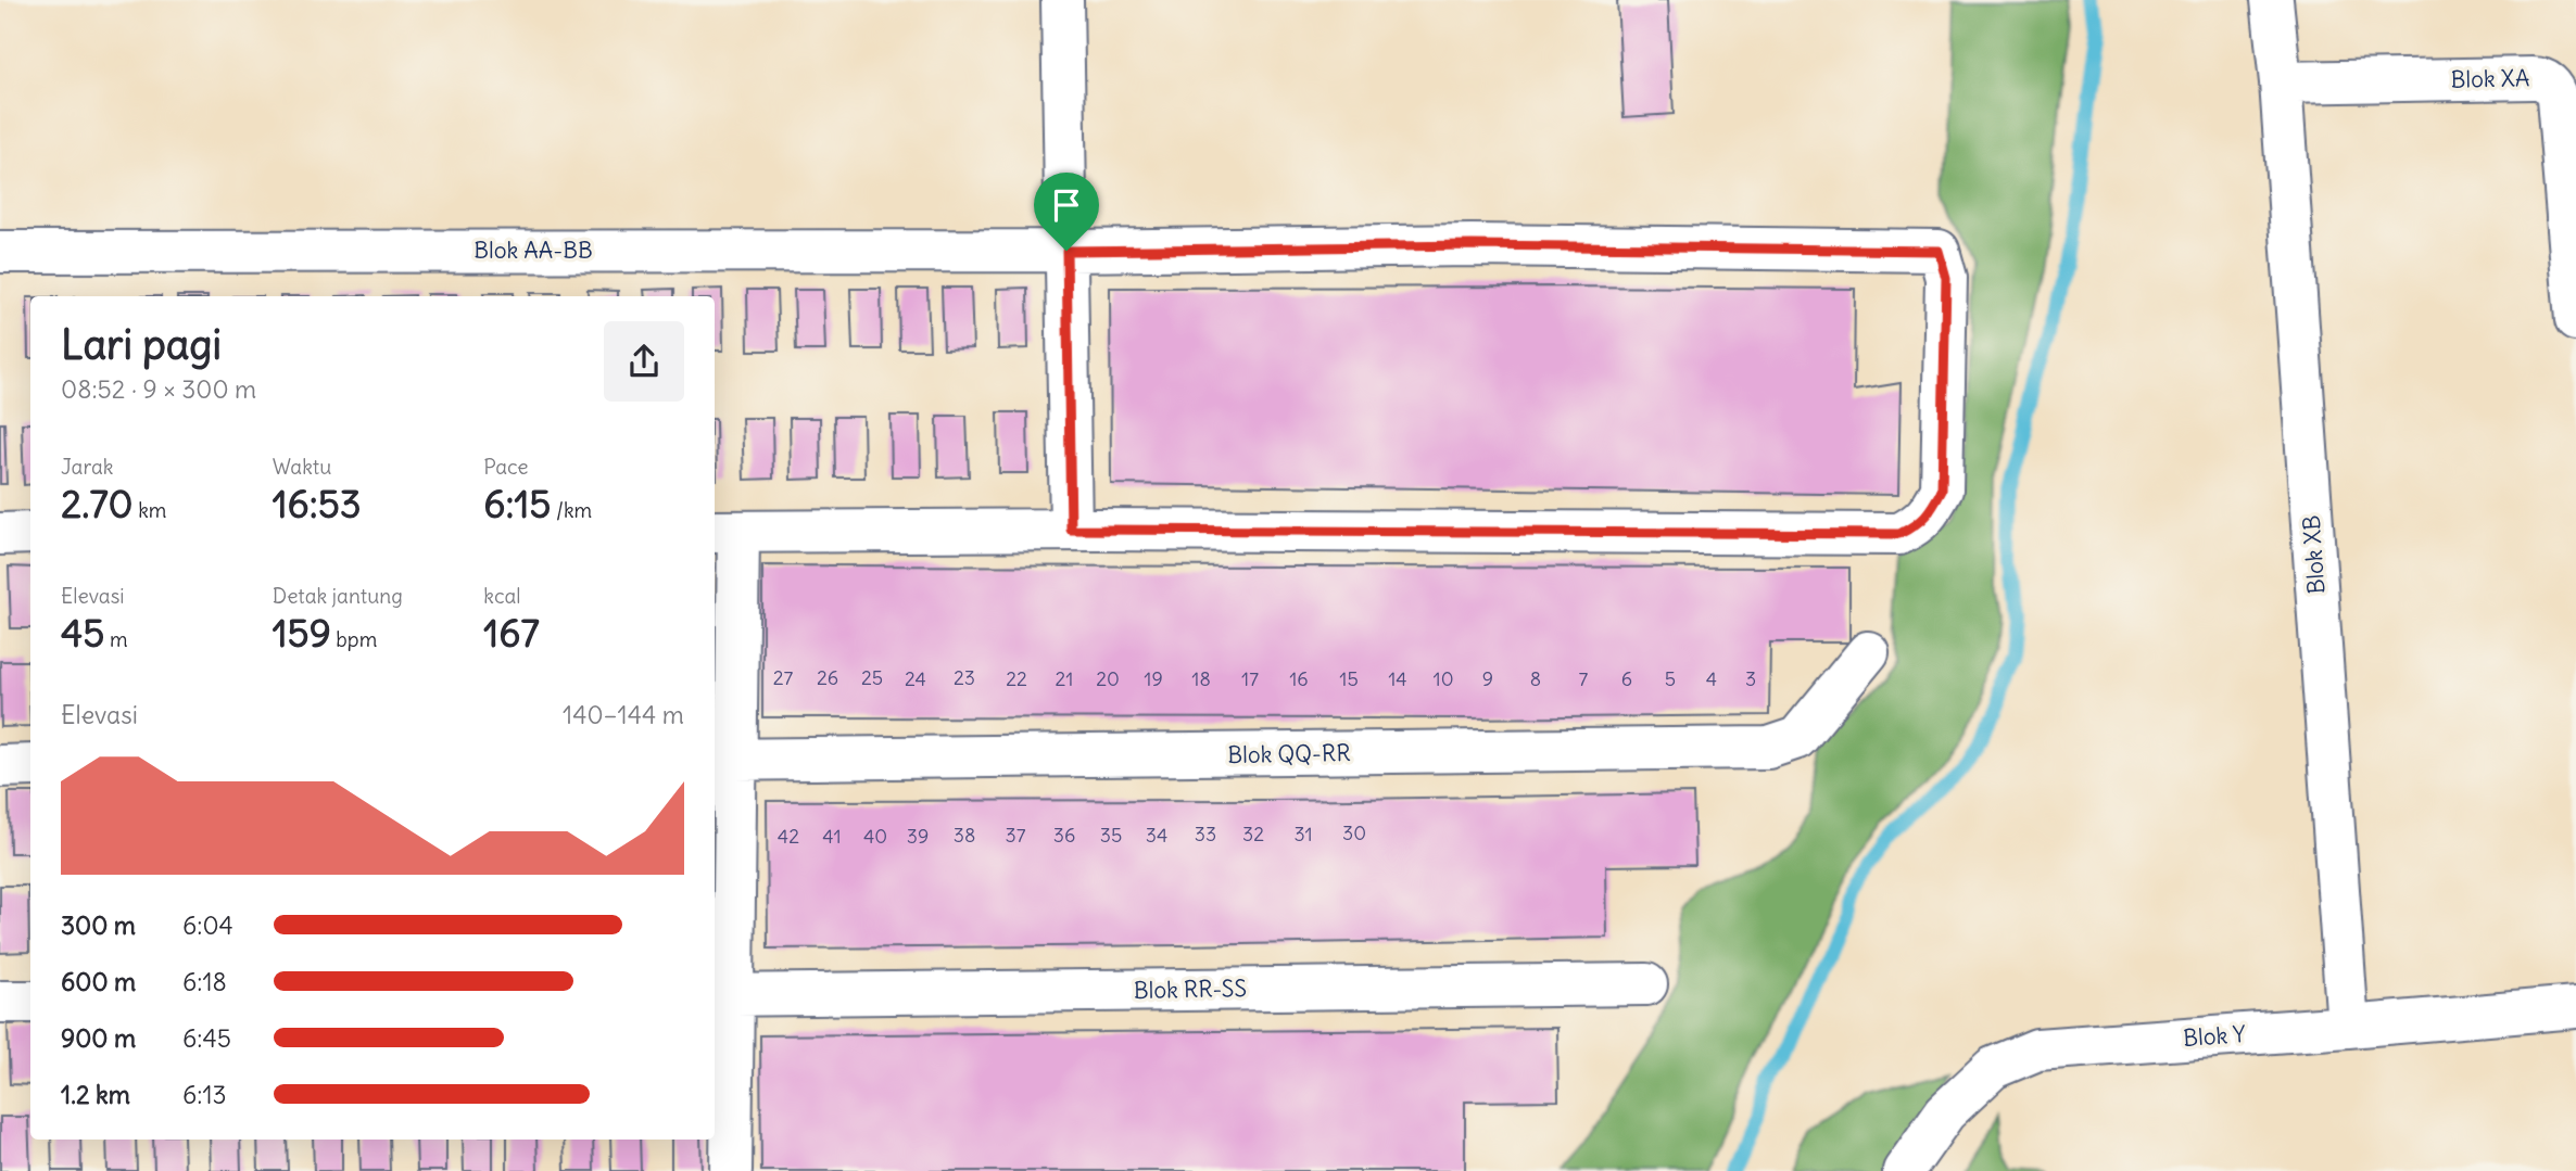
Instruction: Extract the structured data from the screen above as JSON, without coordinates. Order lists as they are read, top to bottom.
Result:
{
  "streets": {
    "street": [
      "Blok XA",
      "Blok AA-BB",
      "Blok XB",
      "Blok QQ-RR",
      "Blok RR-SS",
      "Blok Y"
    ]
  },
  "crossings": [
    ["Blok XA", "Blok XB"],
    ["Blok XB", "Blok Y"]
  ],
  "house_numbers": [
    "27",
    "26",
    "25",
    "23",
    "24",
    "22",
    "21",
    "20",
    "19",
    "18",
    "17",
    "16",
    "15",
    "14",
    "10",
    "9",
    "8",
    "7",
    "6",
    "5",
    "4",
    "3",
    "30",
    "33",
    "32",
    "31",
    "38",
    "37",
    "36",
    "35",
    "34",
    "42",
    "41",
    "40",
    "39"
  ],
  "page": {
    "heading": ["Lari pagi", "08:52 · 9 × 300 m"],
    "stats": [
      ["Jarak", "2.70 km"],
      ["Waktu", "16:53"],
      ["Pace", "6:15 /km"],
      ["Elevasi", "45 m"],
      ["Detak jantung", "159 bpm"],
      ["kcal", "167"]
    ],
    "chart": ["Elevasi", "140–144 m"],
    "list": [
      {
        "name": "300 m",
        "note": "6:04"
      },
      {
        "name": "600 m",
        "note": "6:18"
      },
      {
        "name": "900 m",
        "note": "6:45"
      },
      {
        "name": "1.2 km",
        "note": "6:13"
      }
    ]
  }
}
